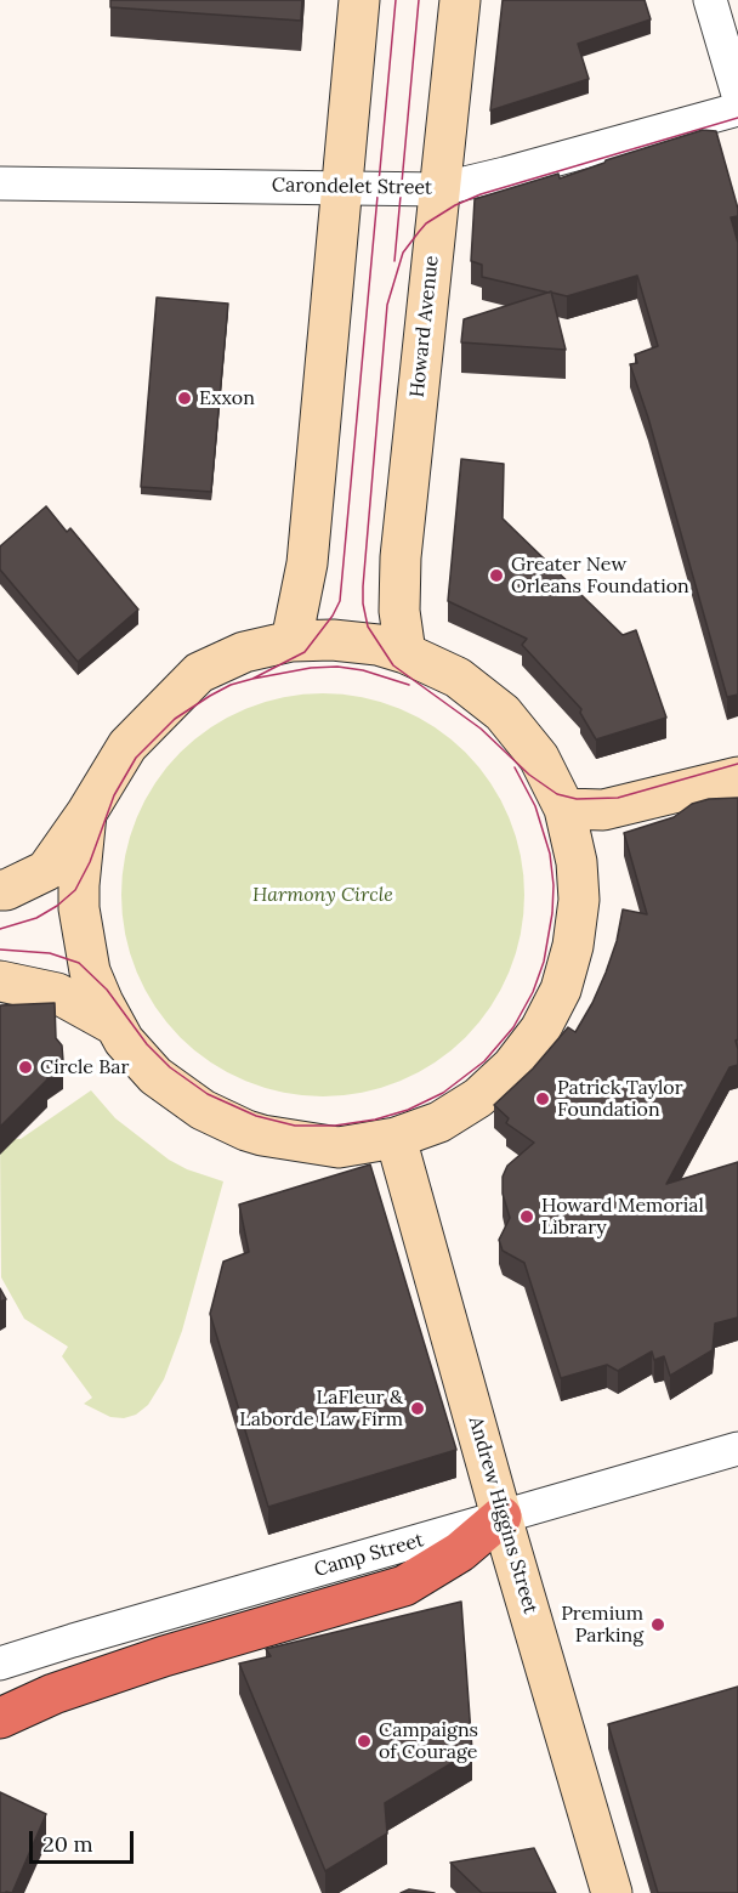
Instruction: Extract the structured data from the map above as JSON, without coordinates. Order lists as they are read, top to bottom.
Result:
{
  "streets": {
    "main road": ["Howard Avenue", "Andrew Higgins Street"],
    "street": ["Carondelet Street", "Camp Street"]
  },
  "crossings": [
    ["Carondelet Street", "Howard Avenue"],
    ["Andrew Higgins Street", "Camp Street"]
  ],
  "parks": ["Harmony Circle"],
  "places": [
    "Exxon",
    "Greater New Orleans Foundation",
    "Circle Bar",
    "Patrick Taylor Foundation",
    "Howard Memorial Library",
    "LaFleur & Laborde Law Firm",
    "Premium Parking",
    "Campaigns of Courage"
  ],
  "scale_bar": "20 m"
}
